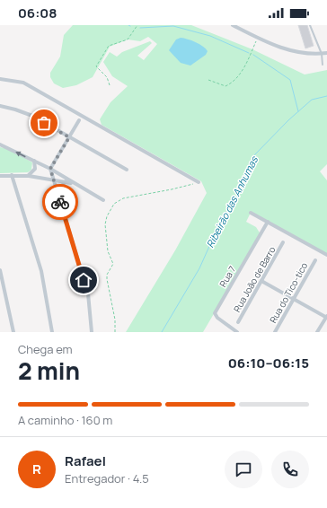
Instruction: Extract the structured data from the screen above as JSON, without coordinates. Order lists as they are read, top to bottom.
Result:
{
  "streets": {
    "street": ["Rua 7", "Rua João de Barro", "Rua do Tico-tico"]
  },
  "water": ["Ribeirão das Anhumas"],
  "page": {
    "status": "06:08",
    "heading": ["2 min", "Chega em", "06:10–06:15"],
    "panel": ["Rafael", "Entregador · 4.5"],
    "bar": "A caminho · 160 m",
    "round": "R"
  }
}
